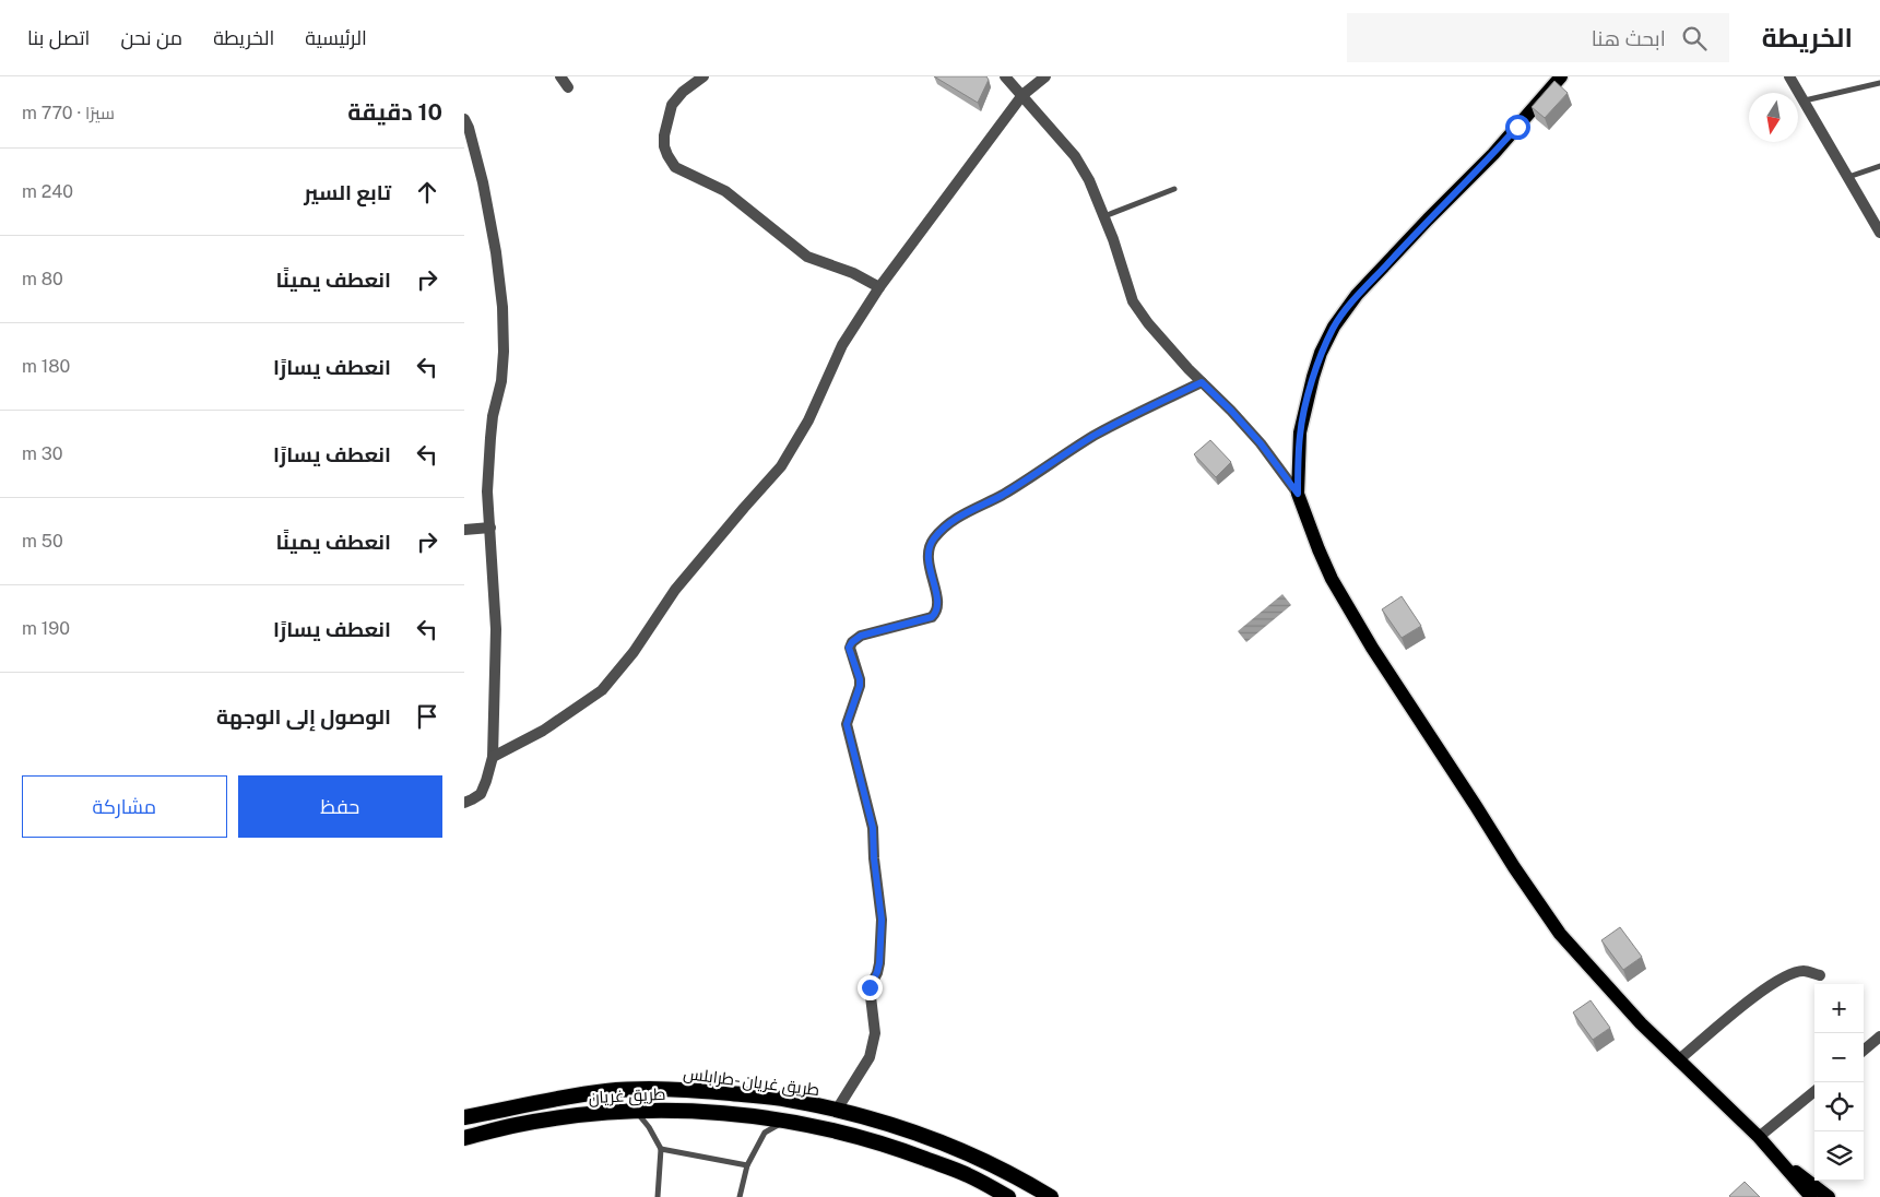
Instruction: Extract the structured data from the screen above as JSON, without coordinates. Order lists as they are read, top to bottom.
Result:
{
  "streets": {
    "highway": ["طريق غريان -طرابلس", "طريق غريان"]
  },
  "north": "bottom",
  "page": {
    "header": "الخريطة",
    "search": "ابحث هنا",
    "nav": [
      "الرئيسية",
      "الخريطة",
      "من نحن",
      "اتصل بنا"
    ],
    "heading": ["10 دقيقة", "سيرًا · 770 m"],
    "list": [
      ["تابع السير", "240 m"],
      ["انعطف يمينًا", "80 m"],
      ["انعطف يسارًا", "180 m"],
      ["انعطف يسارًا", "30 m"],
      ["انعطف يمينًا", "50 m"],
      ["انعطف يسارًا", "190 m"],
      "الوصول إلى الوجهة"
    ],
    "buttons": ["حفظ", "مشاركة"],
    "map_buttons": ["+", "−"]
  }
}
